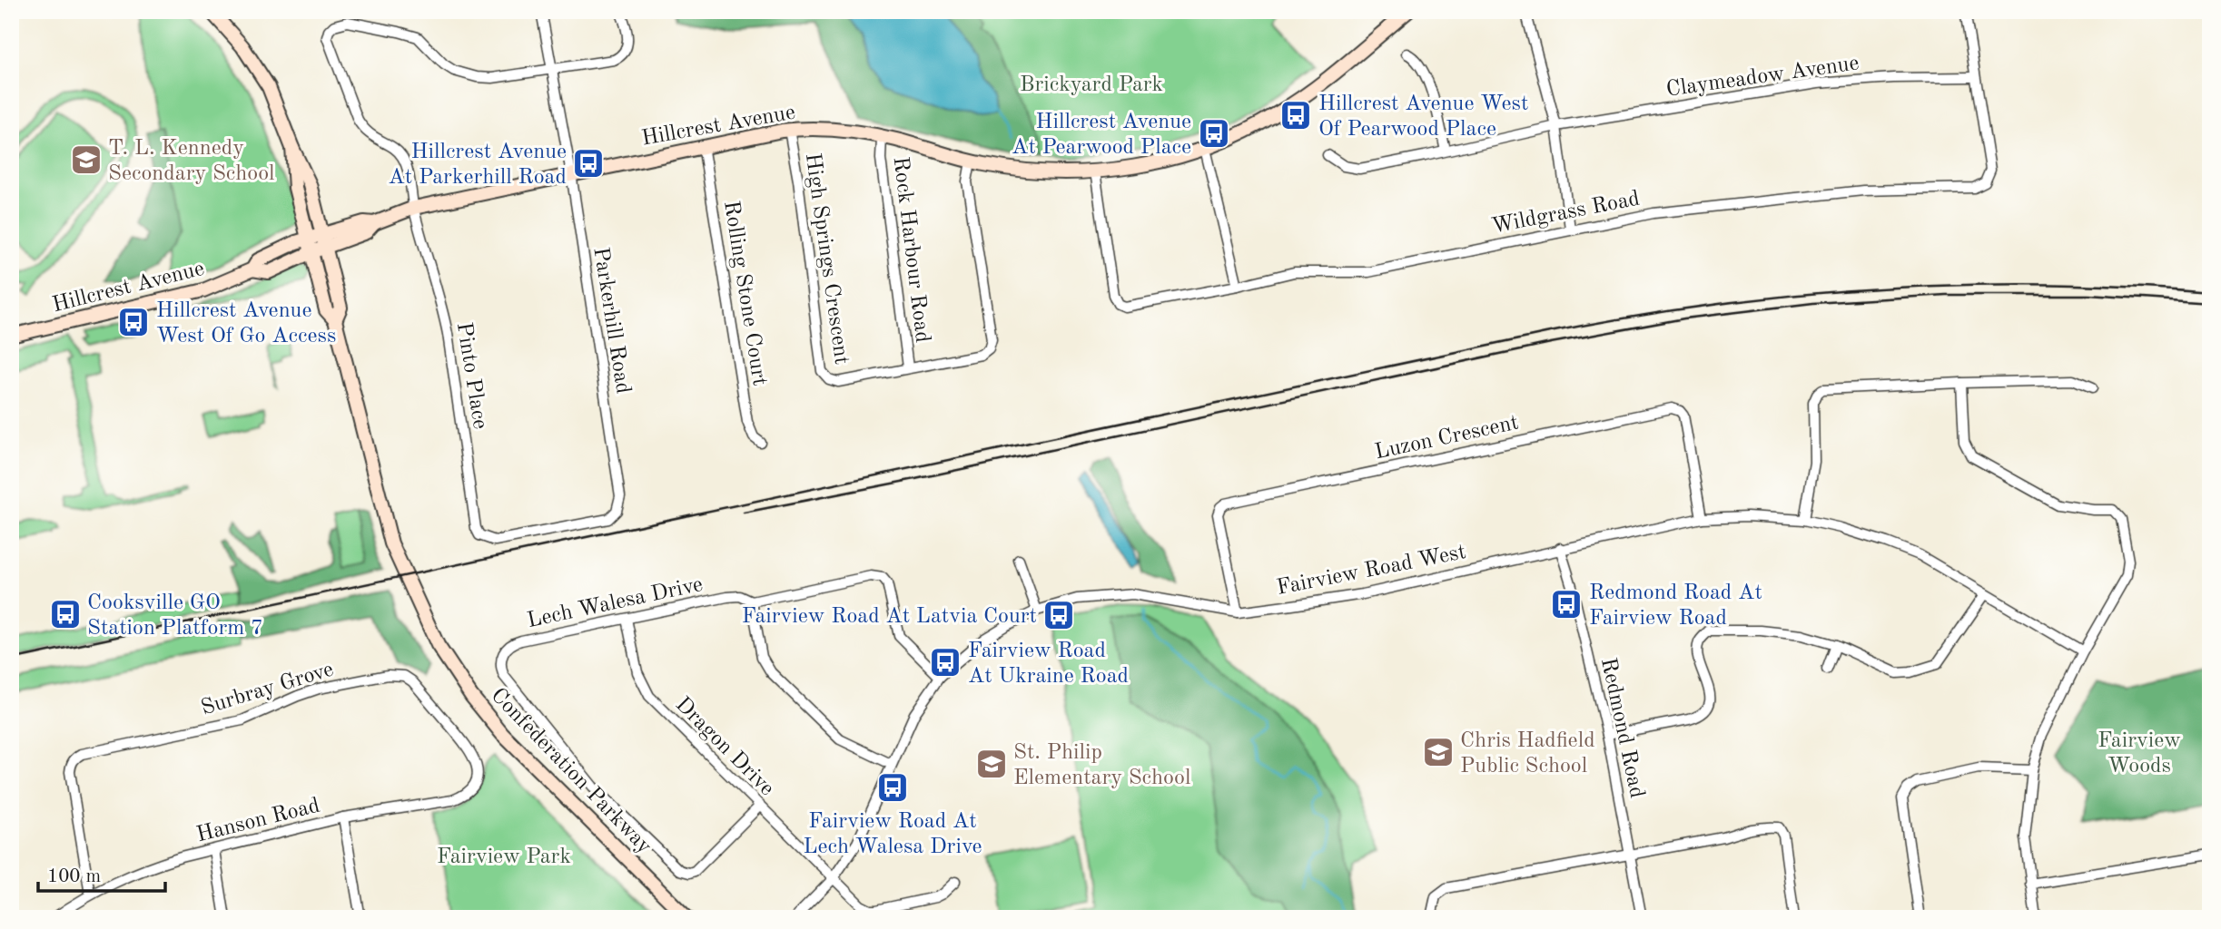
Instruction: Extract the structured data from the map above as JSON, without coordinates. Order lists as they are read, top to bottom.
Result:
{
  "streets": {
    "street": [
      "Claymeadow Avenue",
      "Hillcrest Avenue",
      "Wildgrass Road",
      "Rock Harbour Road",
      "High Springs Crescent",
      "Rolling Stone Court",
      "Parkerhill Road",
      "Pinto Place",
      "Luzon Crescent",
      "Fairview Road West",
      "Lech Walesa Drive",
      "Surbray Grove",
      "Redmond Road",
      "Dragon Drive",
      "Confederation Parkway",
      "Hanson Road"
    ]
  },
  "crossings": [
    ["Claymeadow Avenue", "Wildgrass Road"],
    ["Hillcrest Avenue", "Wildgrass Road"],
    ["Hillcrest Avenue", "Rock Harbour Road"],
    ["Hillcrest Avenue", "High Springs Crescent"],
    ["Hillcrest Avenue", "Rolling Stone Court"],
    ["Hillcrest Avenue", "Parkerhill Road"],
    ["Hillcrest Avenue", "Pinto Place"],
    ["Hillcrest Avenue", "Confederation Parkway"],
    ["Rock Harbour Road", "High Springs Crescent"],
    ["Parkerhill Road", "Pinto Place"],
    ["Luzon Crescent", "Fairview Road West"],
    ["Fairview Road West", "Lech Walesa Drive"],
    ["Fairview Road West", "Redmond Road"],
    ["Fairview Road West", "Dragon Drive"],
    ["Lech Walesa Drive", "Dragon Drive"],
    ["Surbray Grove", "Hanson Road"]
  ],
  "parks": ["Brickyard Park", "Fairview Woods", "Fairview Park"],
  "places": {
    "bus stop": [
      "Hillcrest Avenue West Of Pearwood Place",
      "Hillcrest Avenue At Pearwood Place",
      "Hillcrest Avenue At Parkerhill Road",
      "Hillcrest Avenue West Of Go Access",
      "Redmond Road At Fairview Road",
      "Cooksville GO Station Platform 7",
      "Fairview Road At Latvia Court",
      "Fairview Road At Ukraine Road",
      "Fairview Road At Lech Walesa Drive"
    ],
    "school or university": ["T. L. Kennedy Secondary School", "Chris Hadfield Public School", "St. Philip Elementary School"]
  },
  "scale_bar": "100 m"
}
